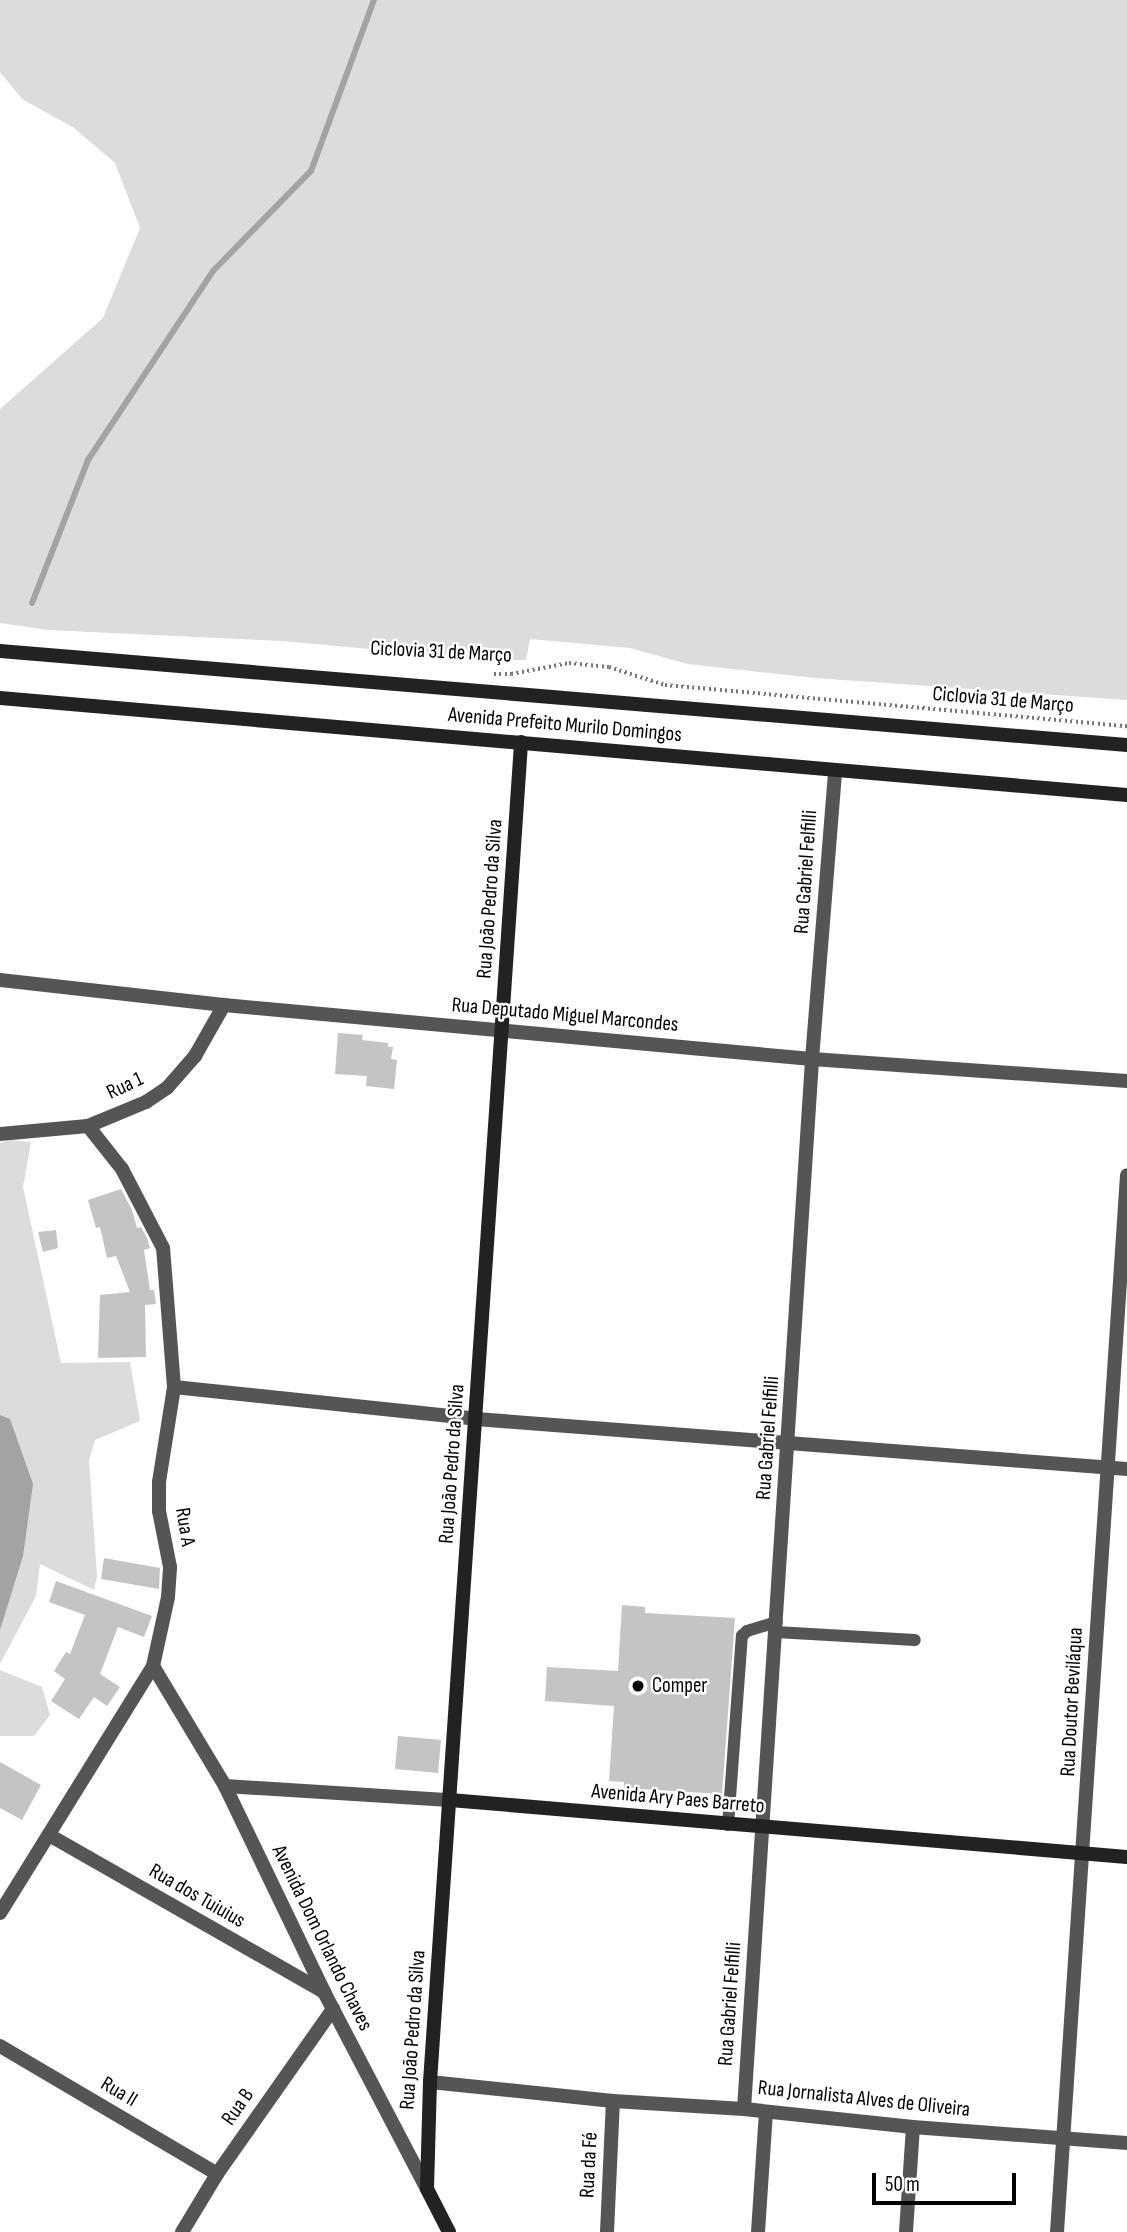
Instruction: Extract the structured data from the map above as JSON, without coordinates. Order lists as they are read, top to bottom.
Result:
{
  "streets": {
    "main road": [
      "Avenida Prefeito Murilo Domingos",
      "Rua João Pedro da Silva",
      "Avenida Ary Paes Barreto",
      "Avenida Dom Orlando Chaves"
    ],
    "street": [
      "Rua Gabriel Felfilli",
      "Rua Deputado Miguel Marcondes",
      "Rua 1",
      "Rua A",
      "Rua Doutor Beviláqua",
      "Rua dos Tuiuius",
      "Rua II",
      "Rua Jornalista Alves de Oliveira",
      "Rua B",
      "Rua da Fé"
    ],
    "path": ["Ciclovia 31 de Março"]
  },
  "crossings": [
    ["Avenida Prefeito Murilo Domingos", "Rua Gabriel Felfilli"],
    ["Avenida Prefeito Murilo Domingos", "Rua João Pedro da Silva"],
    ["Rua Gabriel Felfilli", "Rua Deputado Miguel Marcondes"],
    ["Rua Gabriel Felfilli", "Avenida Ary Paes Barreto"],
    ["Rua Gabriel Felfilli", "Rua Jornalista Alves de Oliveira"],
    ["Rua João Pedro da Silva", "Rua Deputado Miguel Marcondes"],
    ["Rua João Pedro da Silva", "Avenida Ary Paes Barreto"],
    ["Rua João Pedro da Silva", "Avenida Dom Orlando Chaves"],
    ["Rua João Pedro da Silva", "Rua Jornalista Alves de Oliveira"],
    ["Rua Deputado Miguel Marcondes", "Rua 1"],
    ["Rua 1", "Rua A"],
    ["Rua A", "Rua dos Tuiuius"],
    ["Rua A", "Avenida Dom Orlando Chaves"],
    ["Rua Doutor Beviláqua", "Avenida Ary Paes Barreto"],
    ["Rua Doutor Beviláqua", "Rua Jornalista Alves de Oliveira"],
    ["Avenida Ary Paes Barreto", "Avenida Dom Orlando Chaves"],
    ["Rua dos Tuiuius", "Avenida Dom Orlando Chaves"],
    ["Avenida Dom Orlando Chaves", "Rua B"],
    ["Rua II", "Rua B"],
    ["Rua Jornalista Alves de Oliveira", "Rua da Fé"]
  ],
  "places": ["Comper"],
  "scale_bar": "50 m"
}
